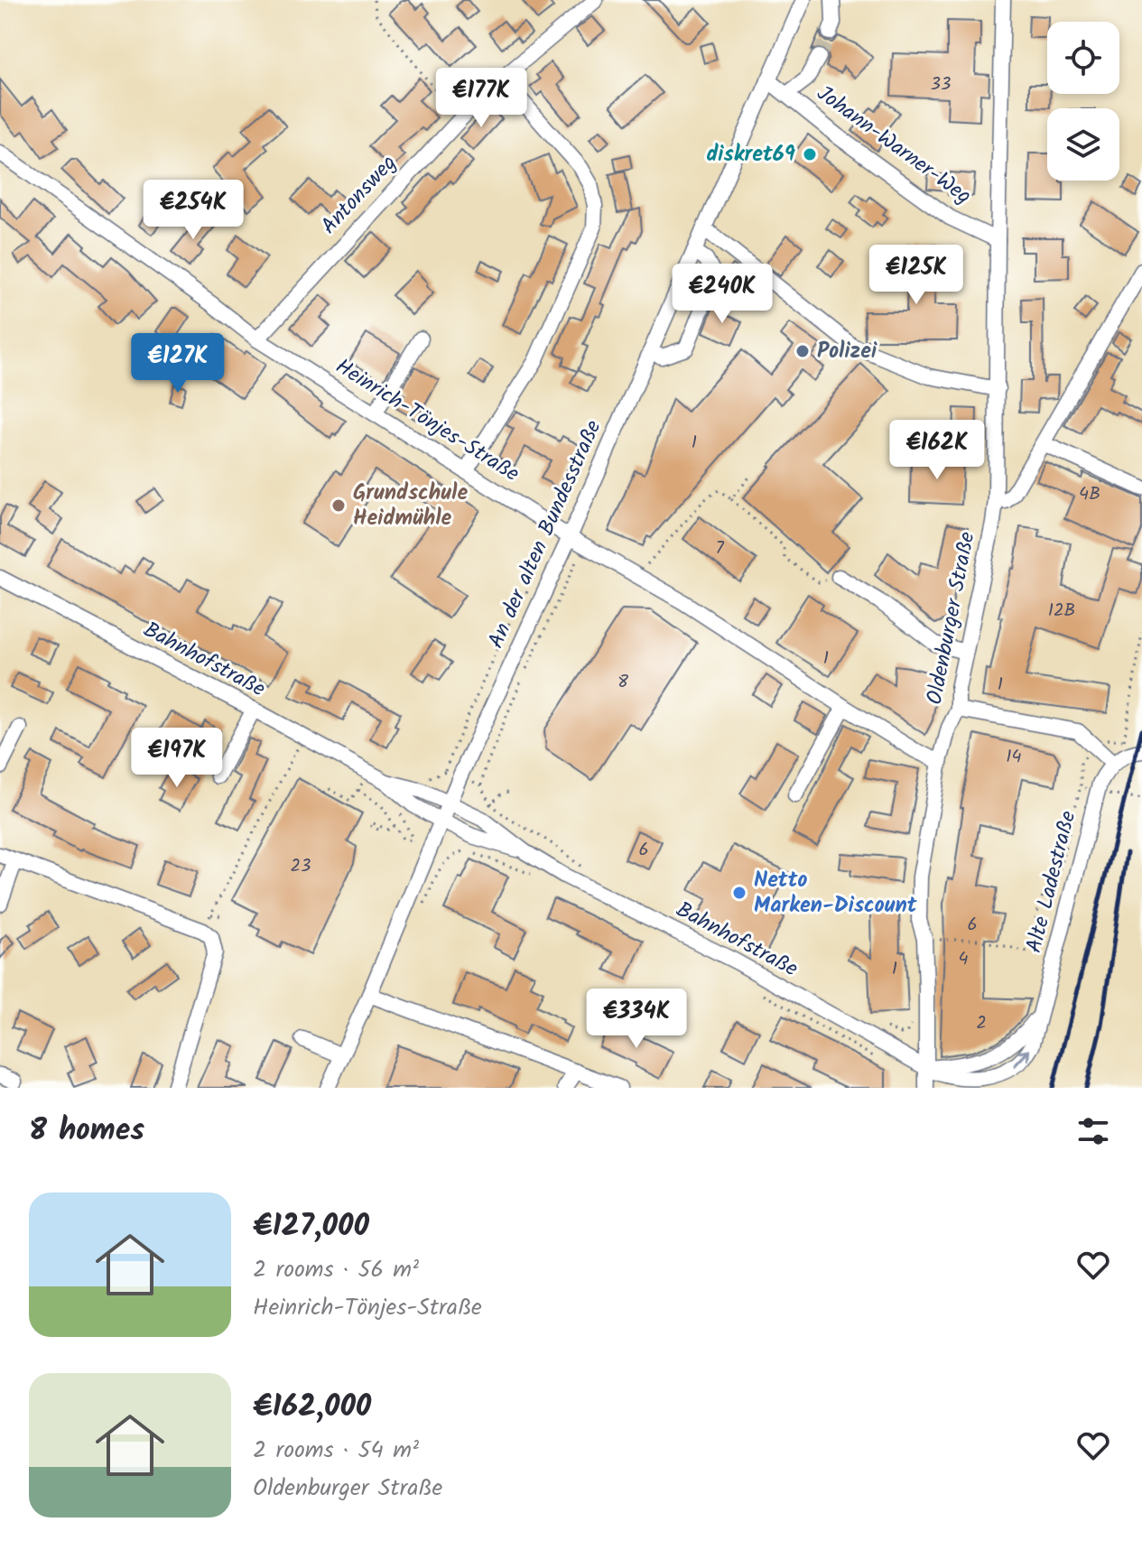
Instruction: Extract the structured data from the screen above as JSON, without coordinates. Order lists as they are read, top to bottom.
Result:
{
  "streets": {
    "street": [
      "Johann-Warner-Weg",
      "Antonsweg",
      "Heinrich-Tönjes-Straße",
      "An der alten Bundesstraße",
      "Oldenburger Straße",
      "Bahnhofstraße",
      "Alte Ladestraße"
    ]
  },
  "crossings": [
    ["Johann-Warner-Weg", "An der alten Bundesstraße"],
    ["Johann-Warner-Weg", "Oldenburger Straße"],
    ["Antonsweg", "Heinrich-Tönjes-Straße"],
    ["Heinrich-Tönjes-Straße", "An der alten Bundesstraße"],
    ["Heinrich-Tönjes-Straße", "Oldenburger Straße"],
    ["An der alten Bundesstraße", "Bahnhofstraße"],
    ["Oldenburger Straße", "Bahnhofstraße"],
    ["Oldenburger Straße", "Alte Ladestraße"],
    ["Bahnhofstraße", "Alte Ladestraße"]
  ],
  "places": [
    "diskret69",
    "Polizei",
    "Grundschule Heidmühle",
    "Netto Marken-Discount"
  ],
  "house_numbers": [
    "33",
    "1",
    "4B",
    "7",
    "12B",
    "1",
    "8",
    "1",
    "14",
    "6",
    "23",
    "6",
    "4",
    "1",
    "2"
  ],
  "page": {
    "price": [
      "€177K",
      "€254K",
      "€125K",
      "€240K",
      "€127K",
      "€162K",
      "€197K",
      "€334K"
    ],
    "heading": "8 homes",
    "list": [
      {
        "name": "€127,000",
        "note": "2 rooms · 56 m² · Heinrich-Tönjes-Straße"
      },
      {
        "name": "€162,000",
        "note": "2 rooms · 54 m² · Oldenburger Straße"
      }
    ]
  }
}
